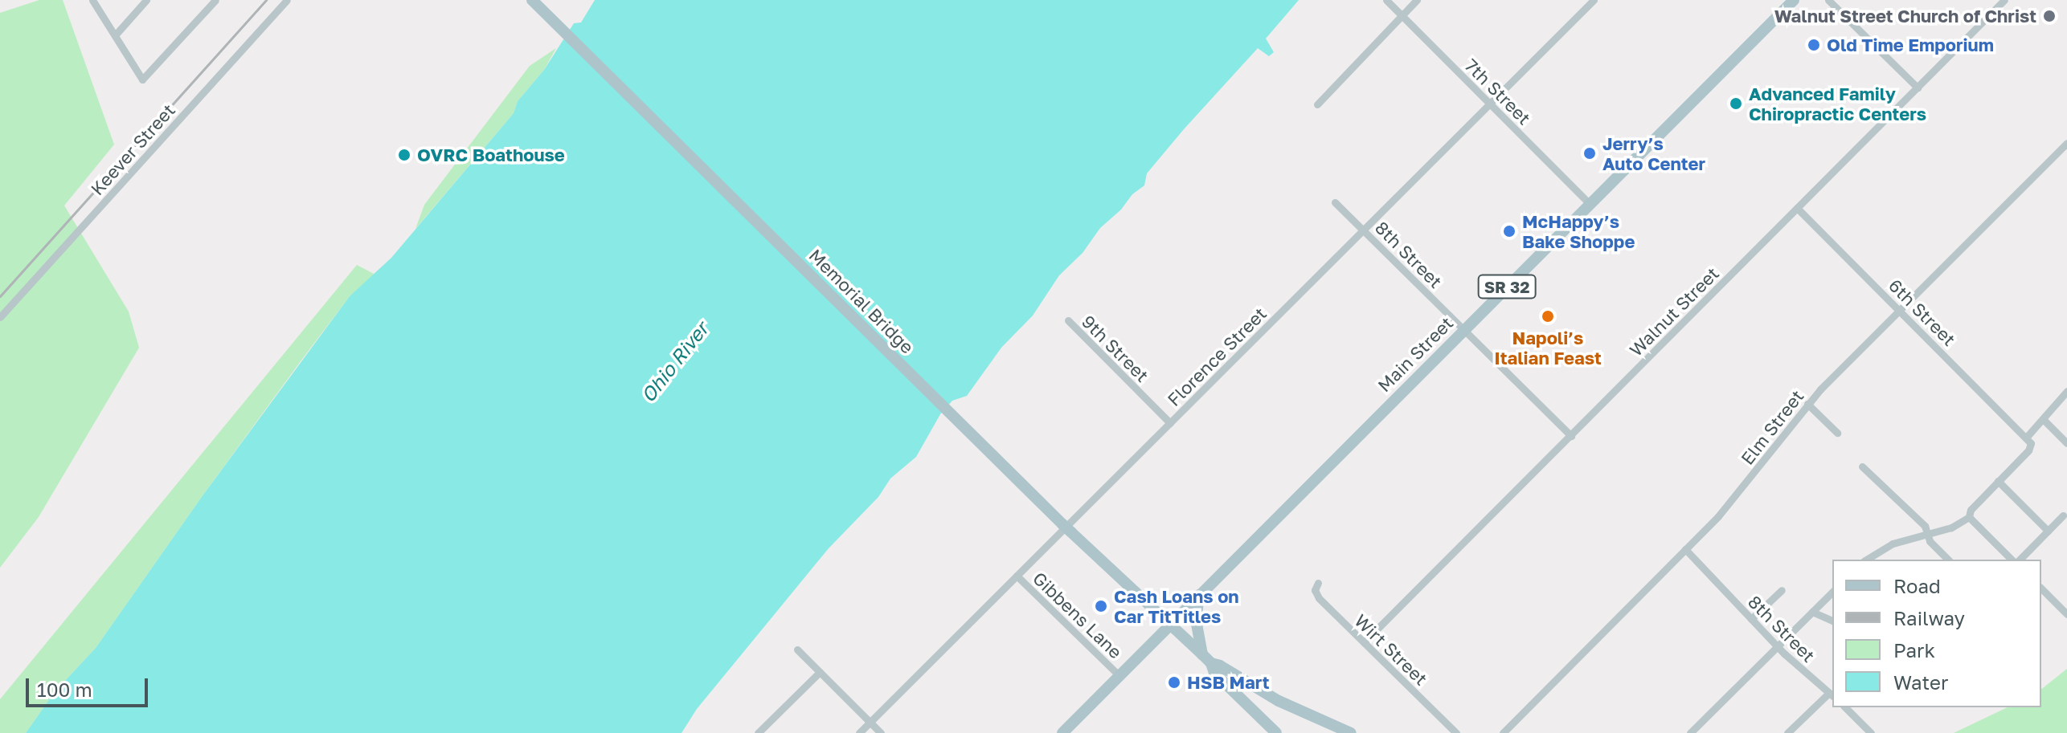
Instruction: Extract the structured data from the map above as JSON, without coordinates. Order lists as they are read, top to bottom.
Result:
{
  "streets": {
    "main road": ["SR 32", "Memorial Bridge", "Main Street"],
    "street": [
      "7th Street",
      "Keever Street",
      "8th Street",
      "Walnut Street",
      "6th Street",
      "9th Street",
      "Florence Street",
      "Elm Street",
      "Gibbens Lane",
      "Wirt Street"
    ]
  },
  "crossings": [
    ["7th Street", "Main Street"],
    ["7th Street", "Florence Street"],
    ["8th Street", "Walnut Street"],
    ["8th Street", "Main Street"],
    ["8th Street", "Florence Street"],
    ["8th Street", "Elm Street"],
    ["Memorial Bridge", "Main Street"],
    ["Walnut Street", "6th Street"],
    ["Walnut Street", "Wirt Street"],
    ["6th Street", "Elm Street"],
    ["9th Street", "Florence Street"],
    ["Main Street", "Gibbens Lane"],
    ["Florence Street", "Gibbens Lane"]
  ],
  "water": ["Ohio River"],
  "places": [
    "Walnut Street Church of Christ",
    "Old Time Emporium",
    "Advanced Family Chiropractic Centers",
    "Jerry’s Auto Center",
    "OVRC Boathouse",
    "McHappy’s Bake Shoppe",
    "Napoli’s Italian Feast",
    "Cash Loans on Car TitTitles",
    "HSB Mart"
  ],
  "legend": [
    "Road",
    "Railway",
    "Park",
    "Water"
  ],
  "scale_bar": "100 m"
}
